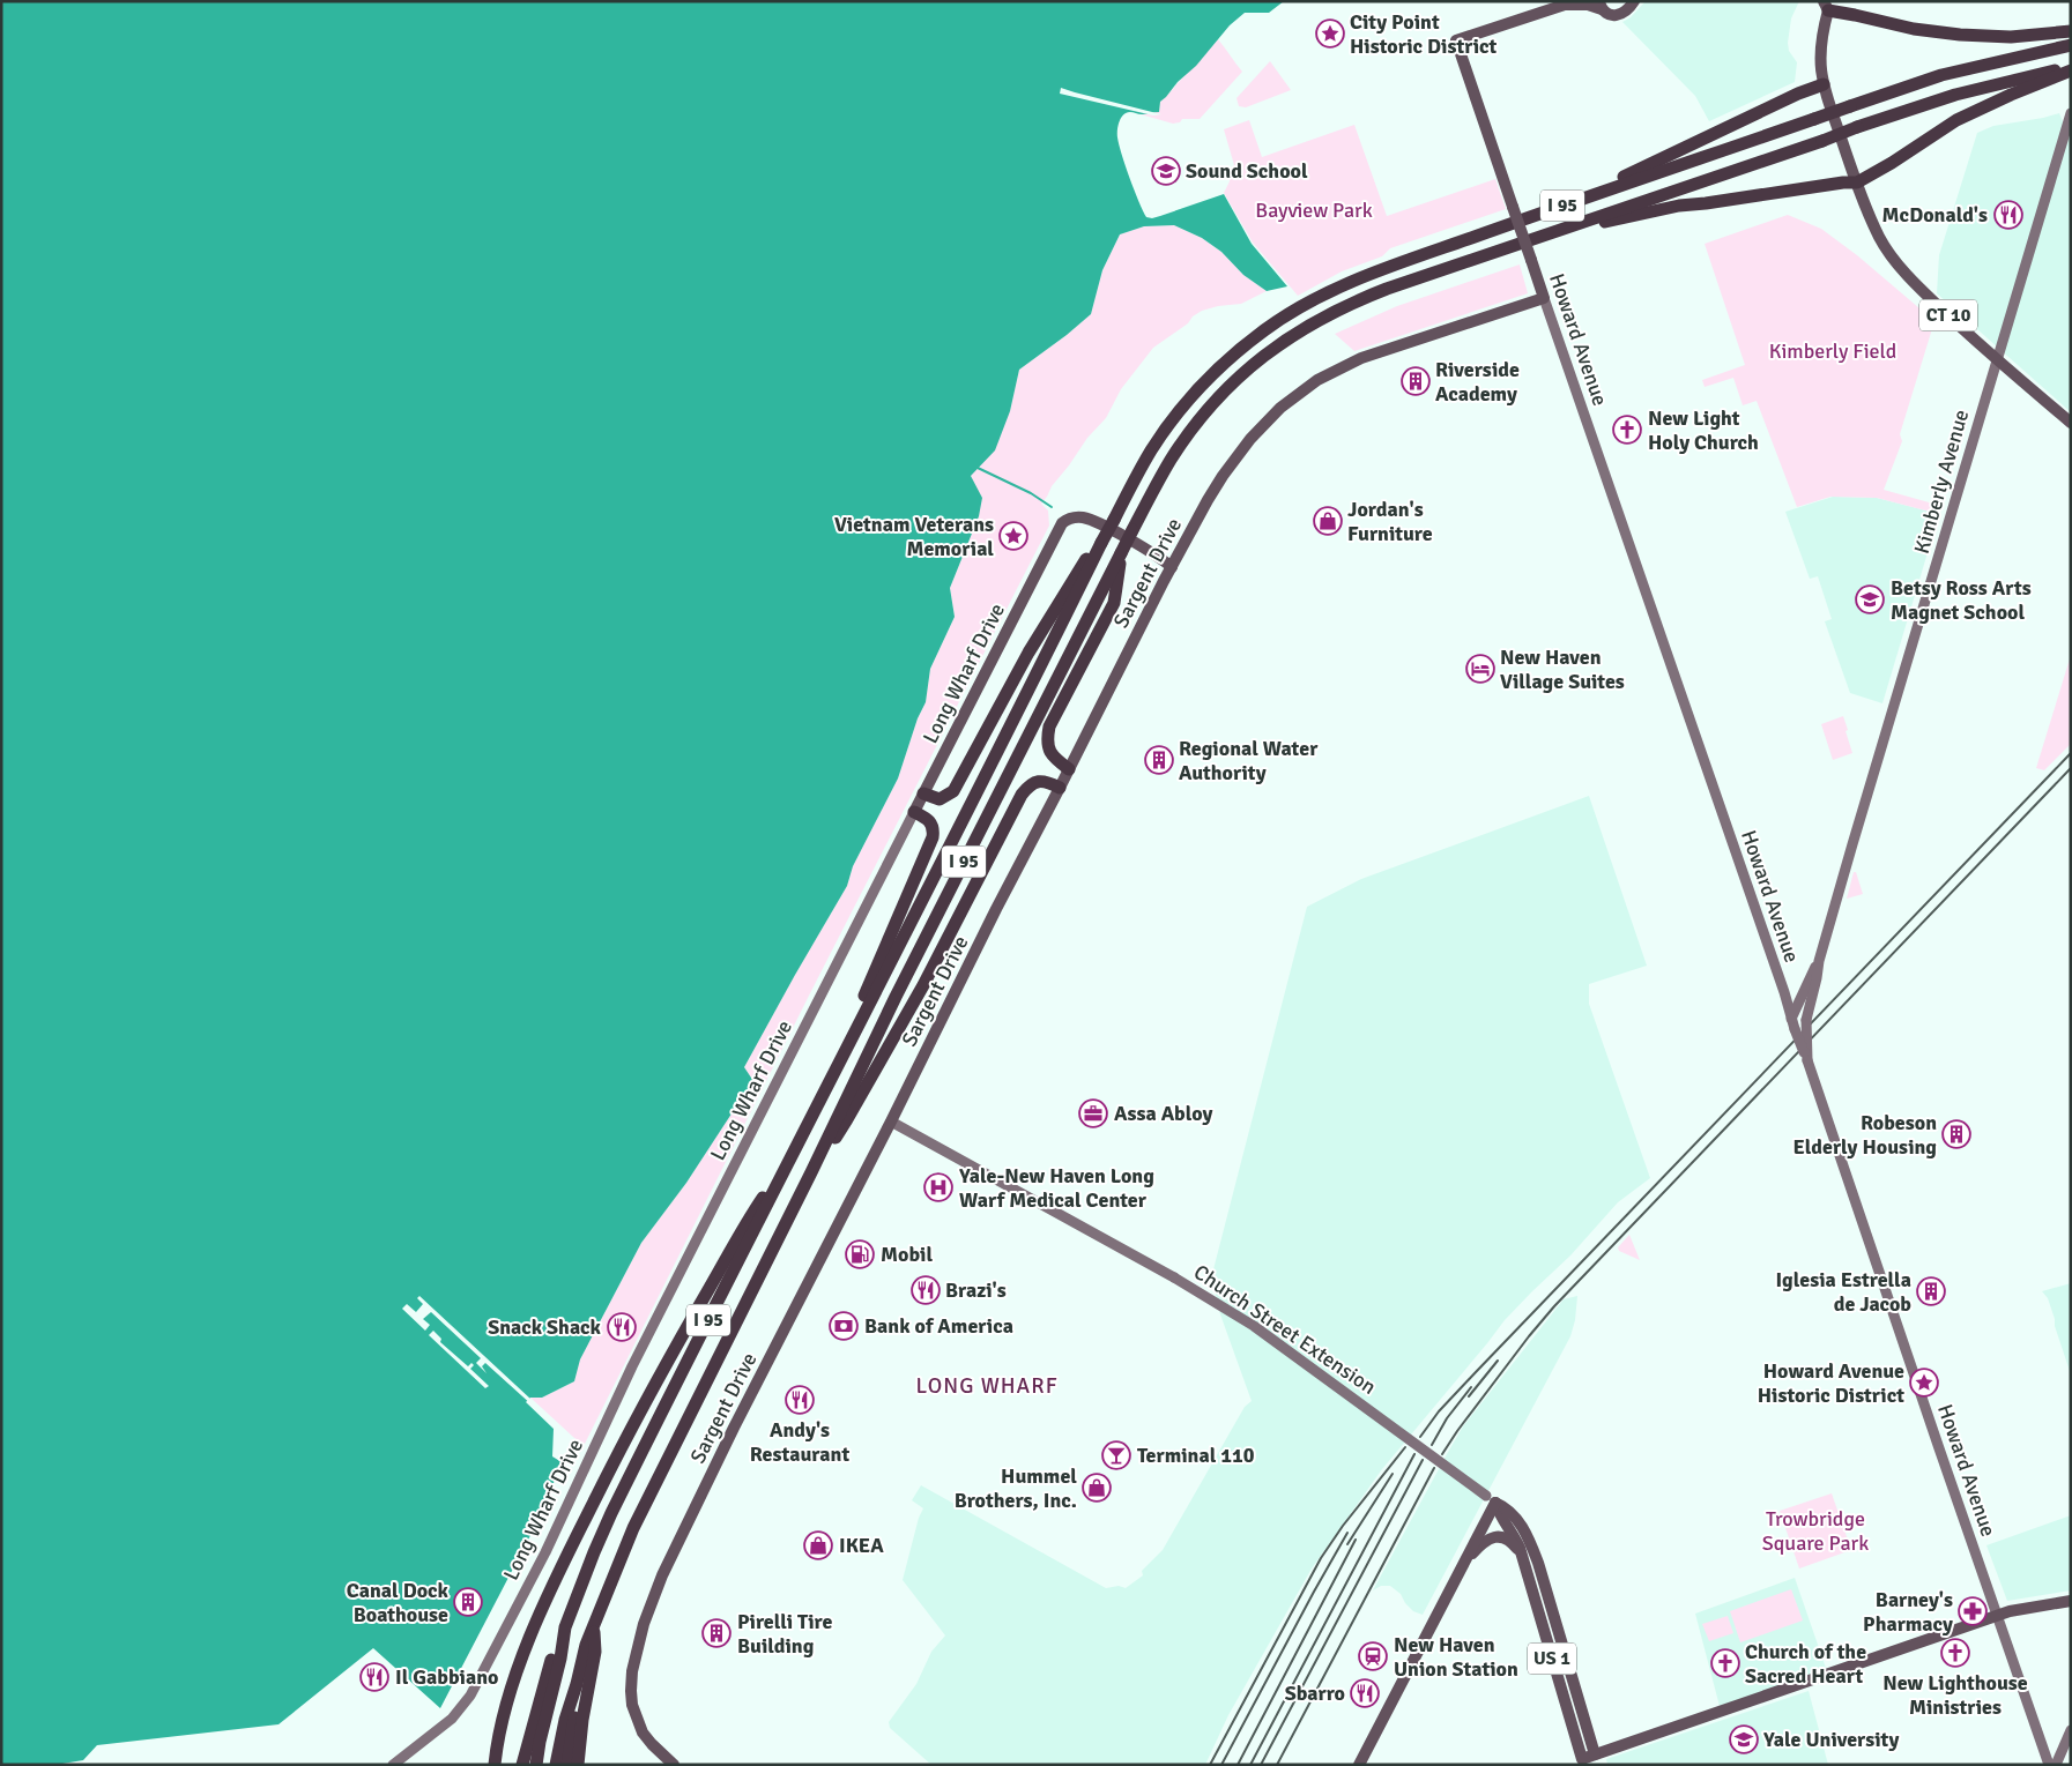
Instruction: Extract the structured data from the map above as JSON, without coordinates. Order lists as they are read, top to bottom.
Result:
{
  "streets": {
    "highway": ["I 95"],
    "main road": [
      "CT 10",
      "Howard Avenue",
      "Kimberly Avenue",
      "Sargent Drive",
      "Long Wharf Drive",
      "Church Street Extension",
      "US 1"
    ]
  },
  "crossings": [
    ["CT 10", "Kimberly Avenue"],
    ["Howard Avenue", "Sargent Drive"],
    ["Howard Avenue", "US 1"],
    ["Sargent Drive", "Long Wharf Drive"],
    ["Sargent Drive", "Church Street Extension"],
    ["Church Street Extension", "US 1"]
  ],
  "districts": ["LONG WHARF"],
  "parks": ["Bayview Park", "Kimberly Field", "Trowbridge Square Park"],
  "places": {
    "place": ["City Point Historic District", "Vietnam Veterans Memorial", "Howard Avenue Historic District"],
    "school or university": ["Sound School", "Betsy Ross Arts Magnet School", "Yale University"],
    "restaurant": [
      "McDonald's",
      "Brazi's",
      "Snack Shack",
      "Andy's Restaurant",
      "Il Gabbiano",
      "Sbarro"
    ],
    "building": [
      "Riverside Academy",
      "Regional Water Authority",
      "Robeson Elderly Housing",
      "Iglesia Estrella de Jacob",
      "Canal Dock Boathouse",
      "Pirelli Tire Building"
    ],
    "church": ["New Light Holy Church", "New Lighthouse Ministries", "Church of the Sacred Heart"],
    "shop": ["Jordan's Furniture", "Hummel Brothers, Inc.", "IKEA"],
    "hotel": ["New Haven Village Suites"],
    "office": ["Assa Abloy"],
    "hospital": ["Yale-New Haven Long Warf Medical Center"],
    "fuel station": ["Mobil"],
    "bank": ["Bank of America"],
    "bar": ["Terminal 110"],
    "pharmacy": ["Barney's Pharmacy"],
    "station": ["New Haven Union Station"]
  }
}
